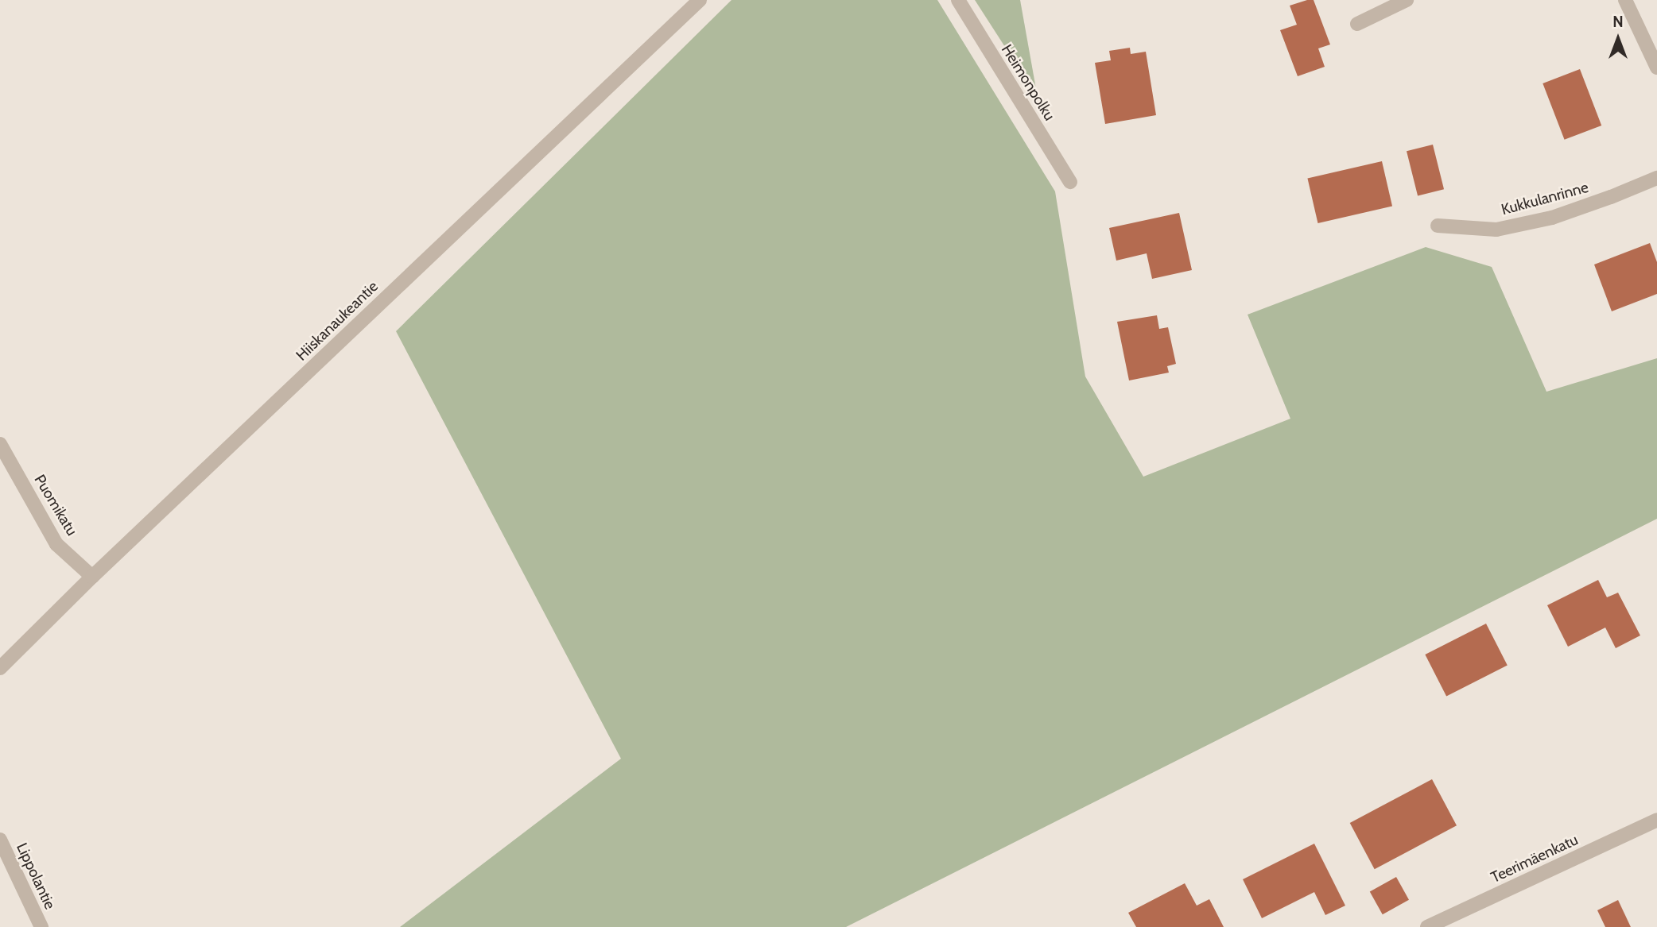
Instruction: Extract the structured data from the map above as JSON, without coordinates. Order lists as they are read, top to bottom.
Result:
{
  "streets": {
    "street": [
      "Heimonpolku",
      "Kukkulanrinne",
      "Hiiskanaukeantie",
      "Puomikatu",
      "Teerimäenkatu",
      "Lippolantie"
    ]
  },
  "crossings": [
    ["Hiiskanaukeantie", "Puomikatu"]
  ],
  "north": "top"
}
